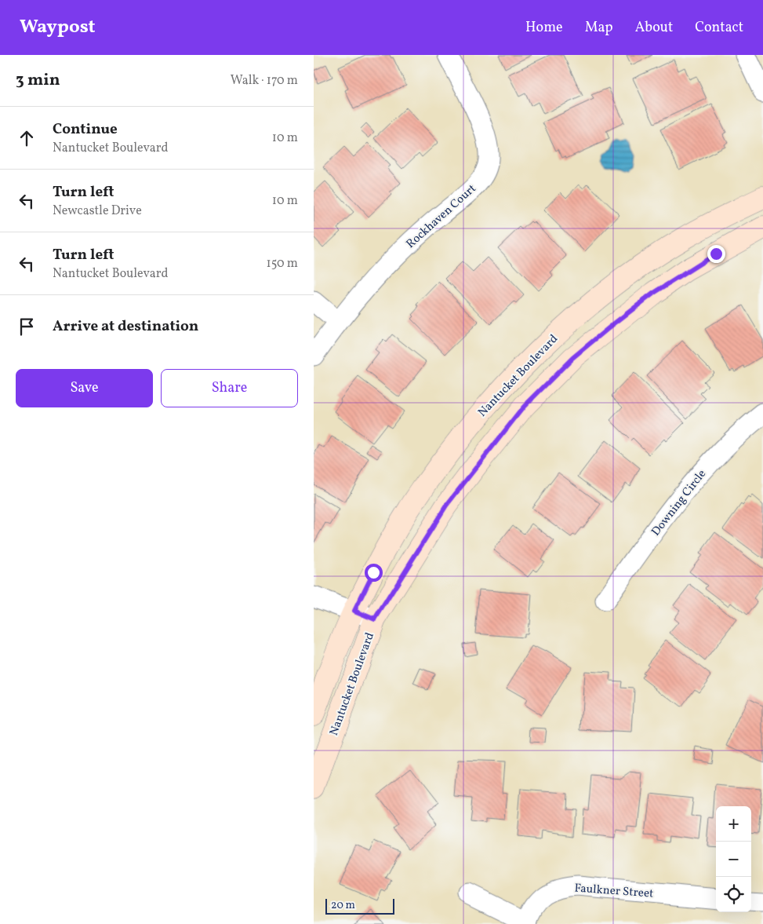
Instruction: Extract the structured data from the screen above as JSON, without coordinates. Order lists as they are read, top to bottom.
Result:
{
  "streets": {
    "street": [
      "Rockhaven Court",
      "Nantucket Boulevard",
      "Downing Circle",
      "Faulkner Street"
    ]
  },
  "scale_bar": "20 m",
  "page": {
    "header": "Waypost",
    "nav": [
      "Home",
      "Map",
      "About",
      "Contact"
    ],
    "heading": ["3 min", "Walk · 170 m"],
    "list": [
      ["Continue", "Nantucket Boulevard", "10 m"],
      ["Turn left", "Newcastle Drive", "10 m"],
      ["Turn left", "Nantucket Boulevard", "150 m"],
      "Arrive at destination"
    ],
    "buttons": ["Save", "Share"],
    "map_buttons": ["+", "−"],
    "scale": "20 m"
  }
}
